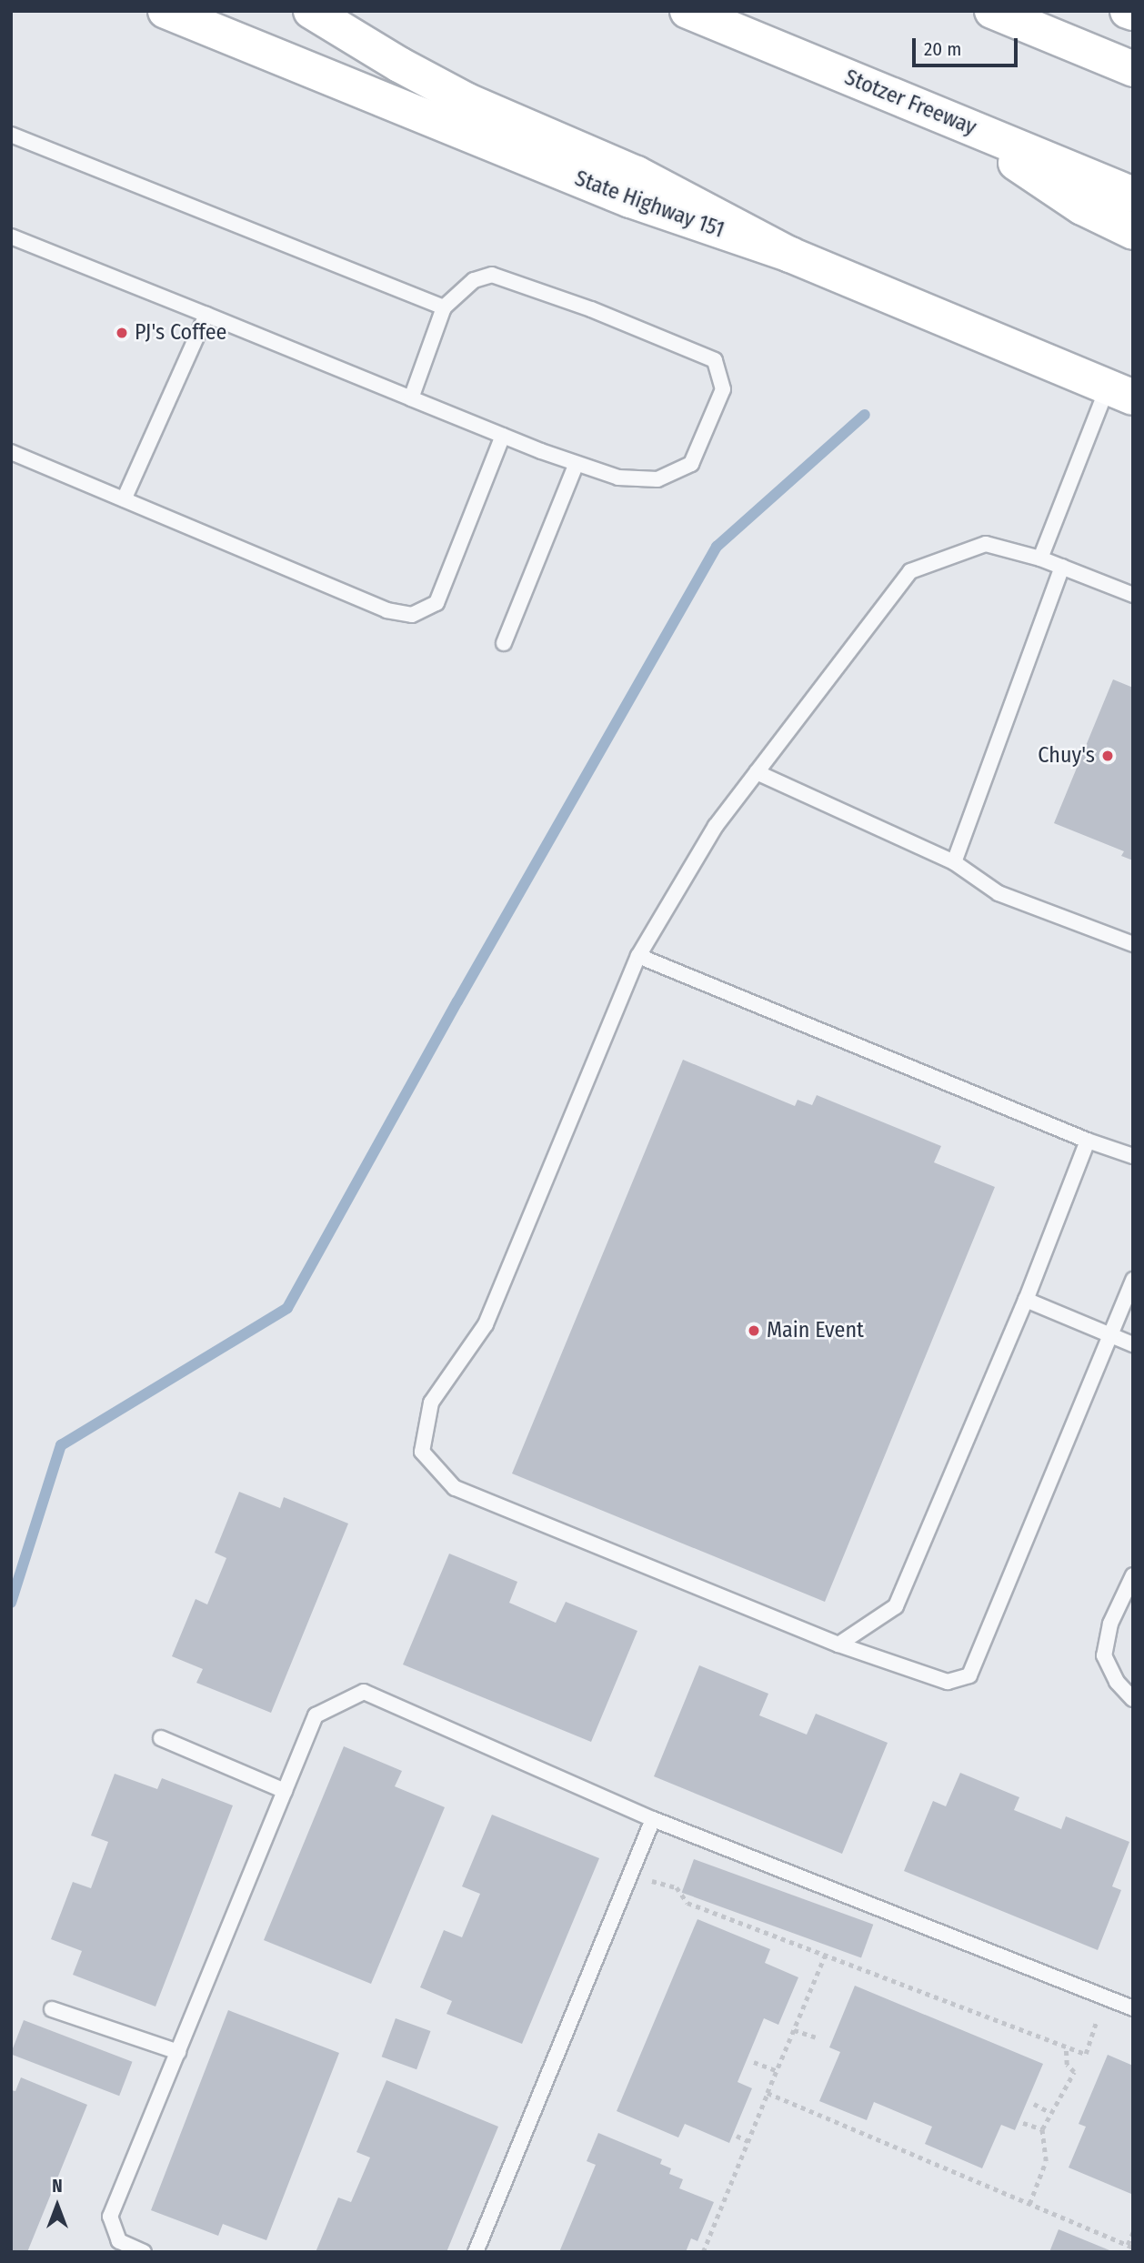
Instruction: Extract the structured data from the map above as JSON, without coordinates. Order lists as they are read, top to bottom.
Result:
{
  "streets": {
    "main road": ["Stotzer Freeway", "State Highway 151"]
  },
  "places": ["PJ's Coffee", "Chuy's", "Main Event"],
  "scale_bar": "20 m",
  "north": "top"
}
